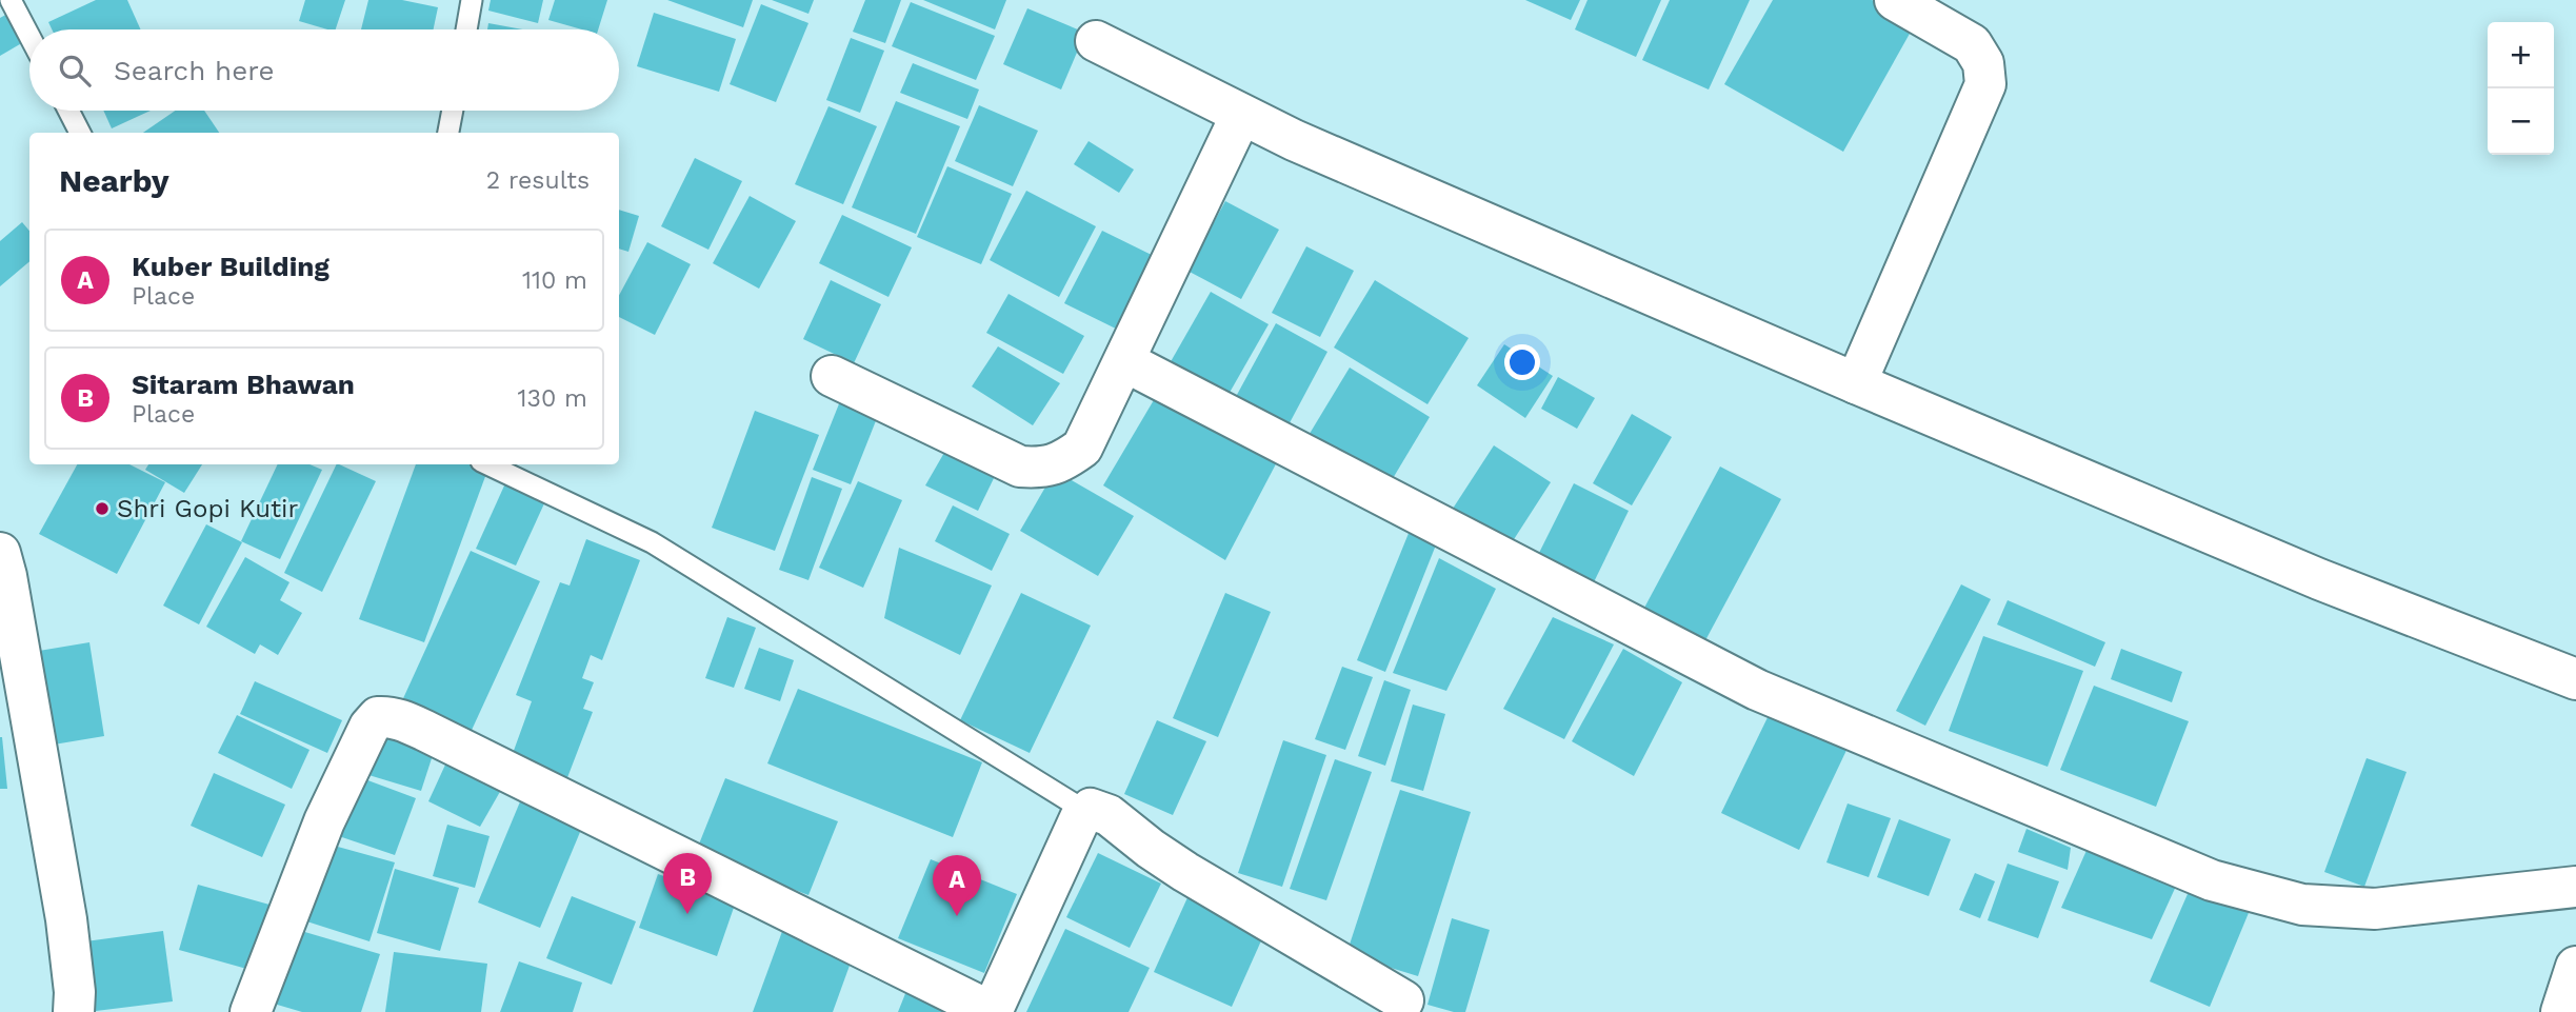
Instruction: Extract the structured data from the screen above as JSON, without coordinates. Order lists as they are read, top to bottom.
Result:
{
  "places": ["Shri Gopi Kutir"],
  "page": {
    "map_buttons": ["+", "−"],
    "search": "Search here",
    "heading": ["Nearby", "2 results"],
    "list": [
      {
        "mark": "A",
        "name": "Kuber Building",
        "note": "Place",
        "value": "110 m"
      },
      {
        "mark": "B",
        "name": "Sitaram Bhawan",
        "note": "Place",
        "value": "130 m"
      }
    ],
    "pins": ["B", "A"]
  }
}
